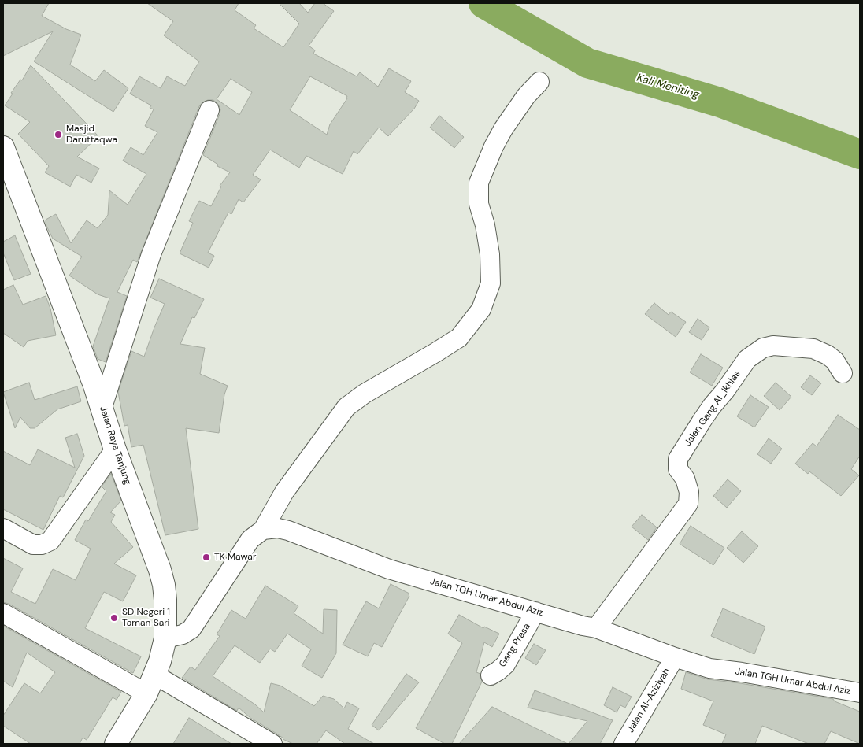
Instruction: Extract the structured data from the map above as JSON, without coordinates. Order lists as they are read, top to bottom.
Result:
{
  "streets": {
    "main road": ["Jalan Raya Tanjung"],
    "street": [
      "Jalan Gang Al_Ikhlas",
      "Jalan TGH Umar Abdul Aziz",
      "Gang Prasa",
      "Jalan Al-Aziziyah"
    ]
  },
  "crossings": [
    ["Jalan Gang Al_Ikhlas", "Jalan TGH Umar Abdul Aziz"],
    ["Jalan TGH Umar Abdul Aziz", "Gang Prasa"],
    ["Jalan TGH Umar Abdul Aziz", "Jalan Al-Aziziyah"]
  ],
  "water": ["Kali Meniting"],
  "places": ["Masjid Daruttaqwa", "TK Mawar", "SD Negeri 1 Taman Sari"]
}
